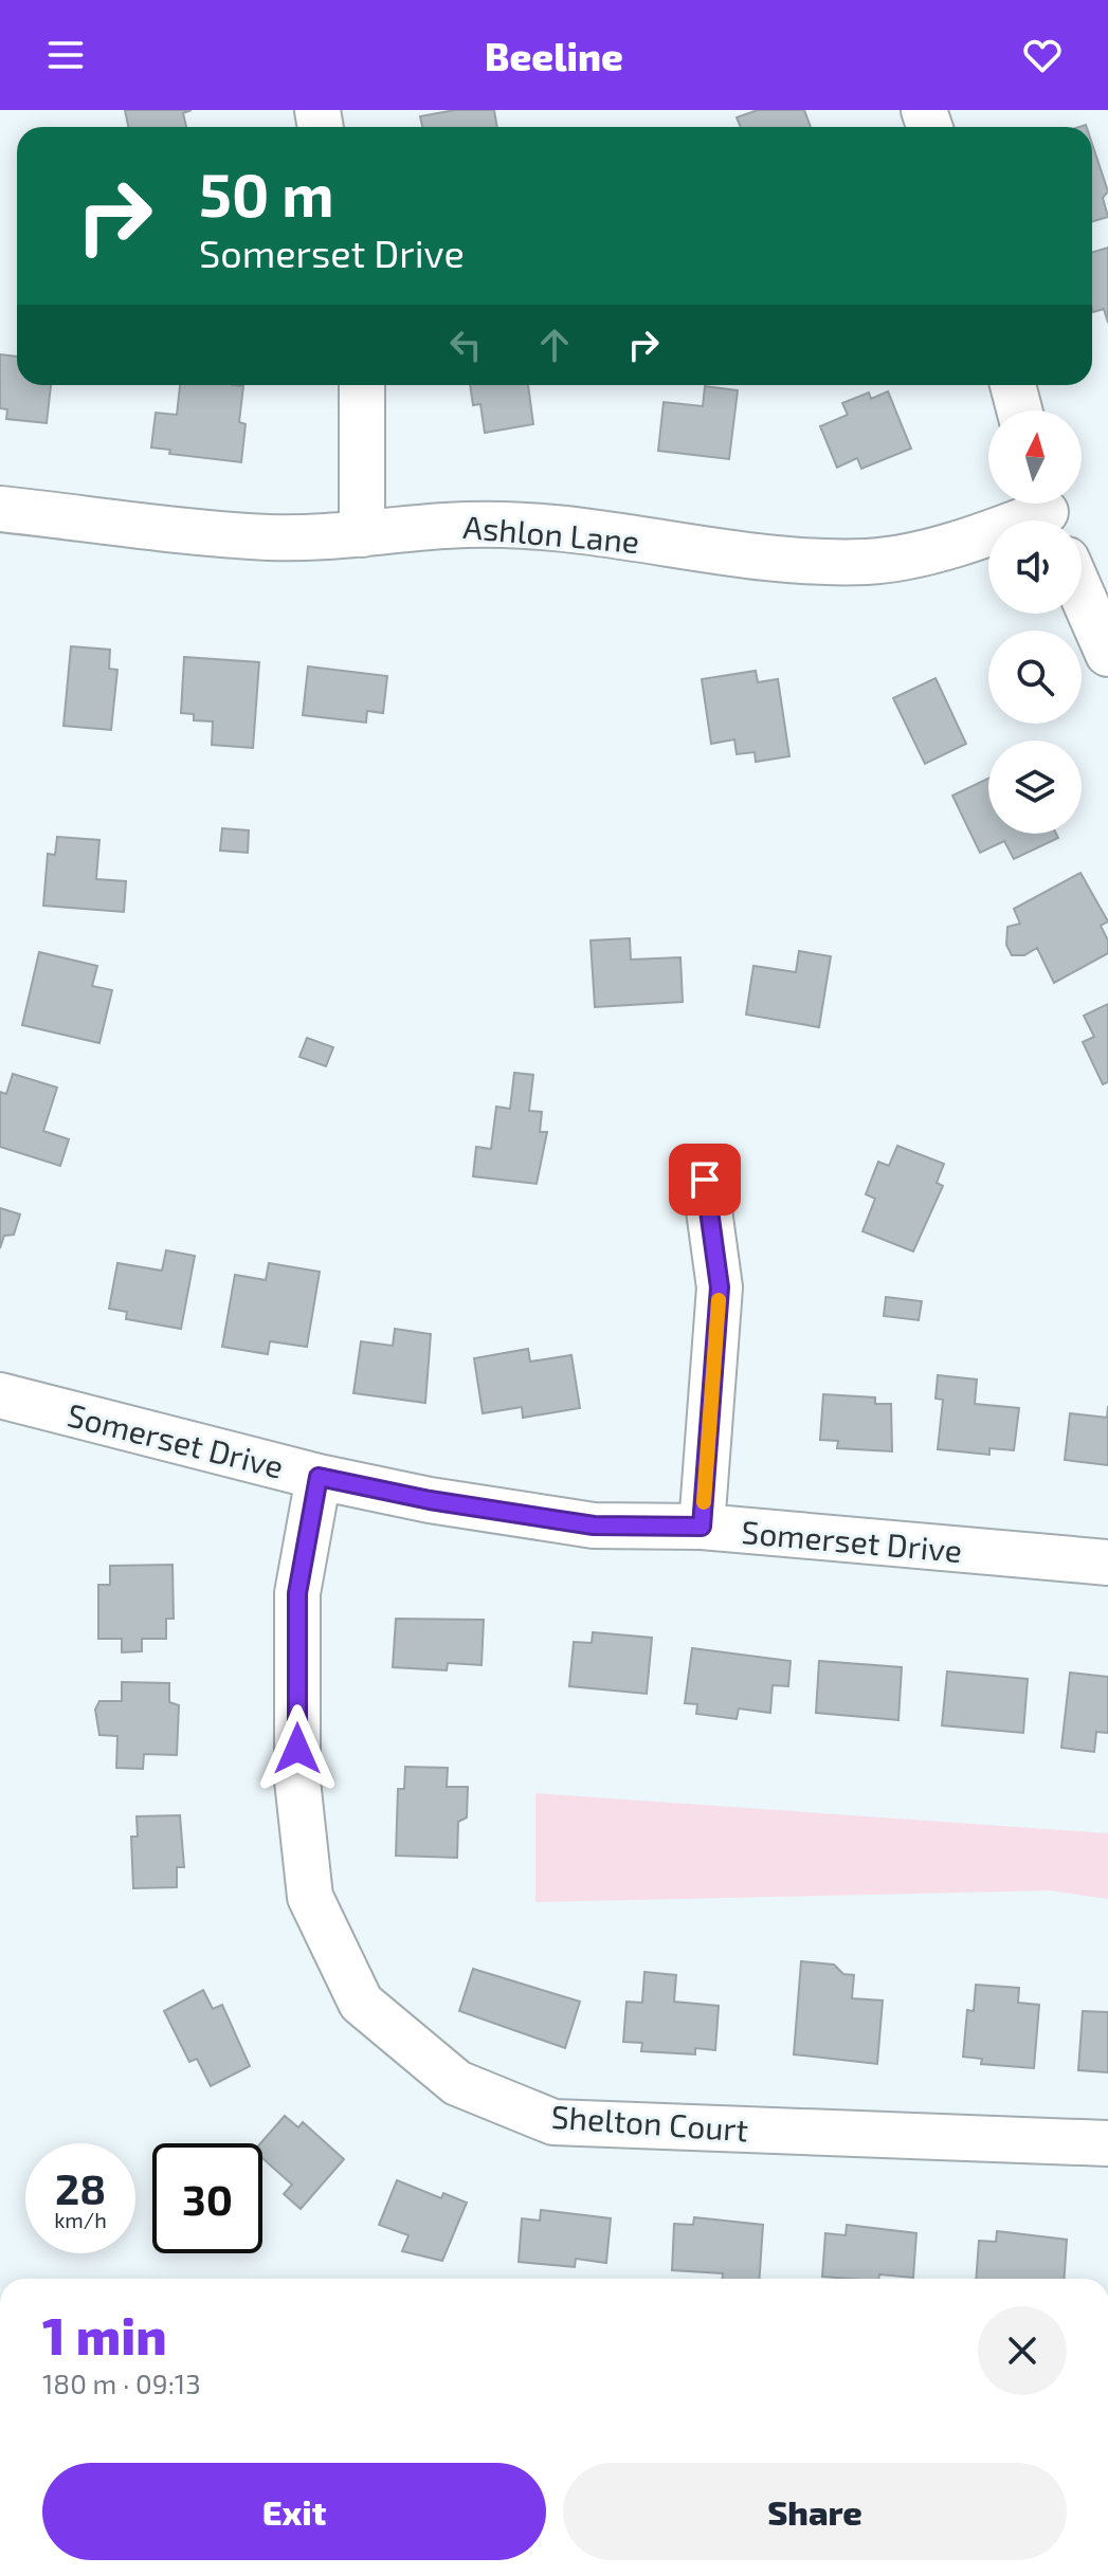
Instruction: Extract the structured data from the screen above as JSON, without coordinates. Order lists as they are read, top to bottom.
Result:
{
  "streets": {
    "street": ["Ashlon Lane", "Somerset Drive", "Shelton Court"]
  },
  "crossings": [
    ["Somerset Drive", "Shelton Court"]
  ],
  "north": "top",
  "page": {
    "header": "Beeline",
    "turn": ["50 m", "Somerset Drive"],
    "speed": "28 km/h",
    "limit": "30",
    "heading": ["1 min", "180 m · 09:13"],
    "buttons": ["Exit", "Share"]
  }
}
